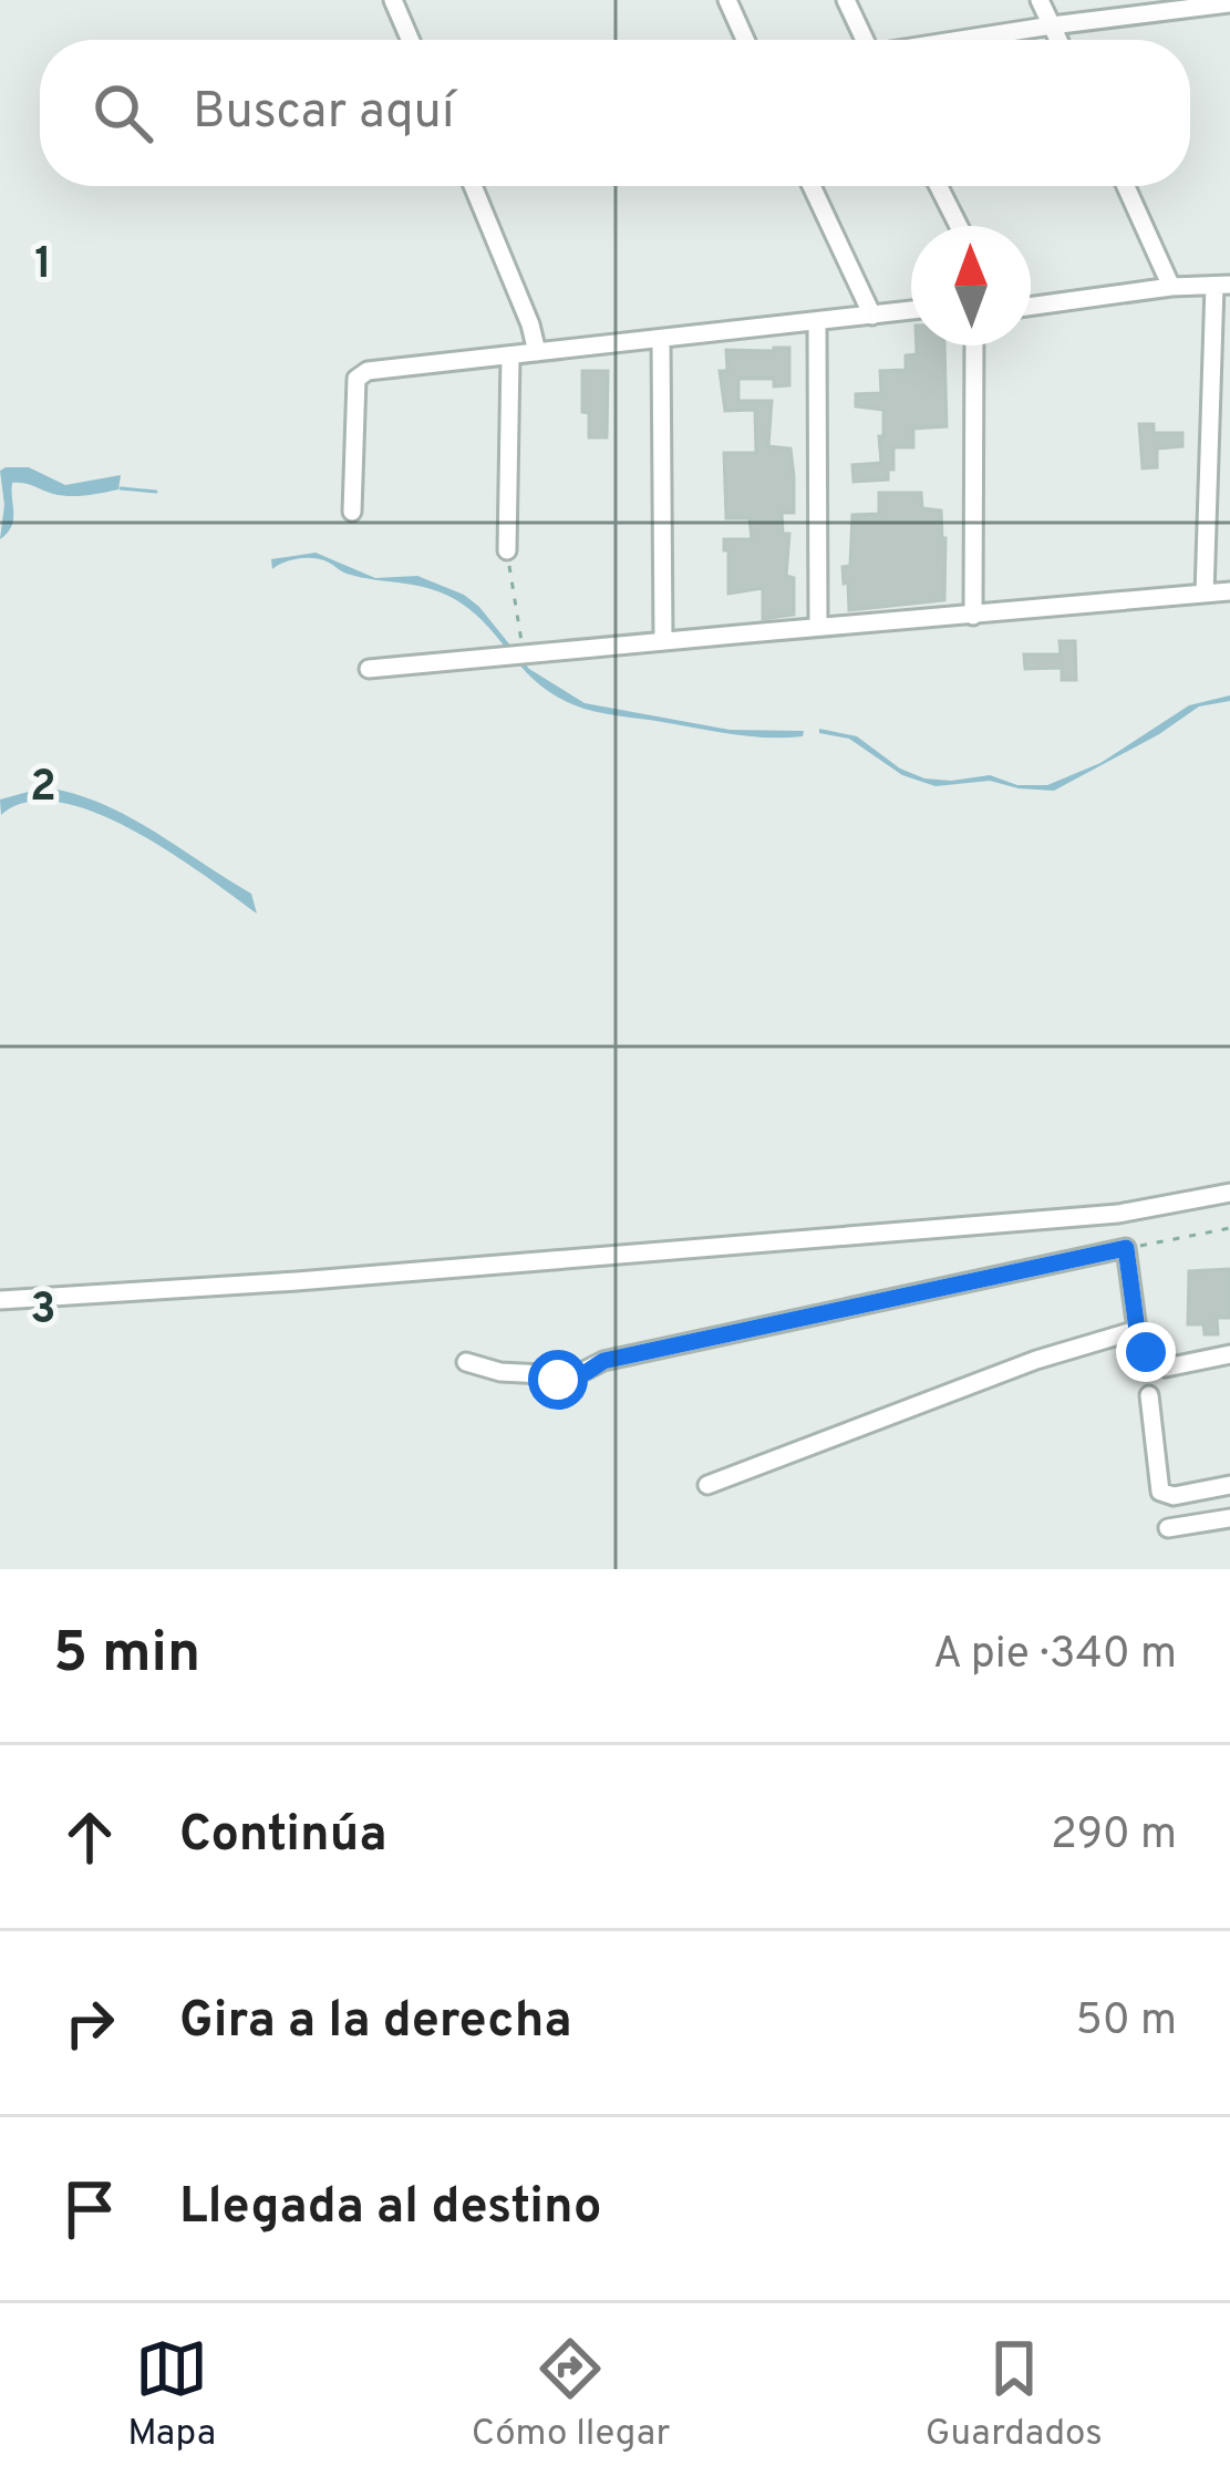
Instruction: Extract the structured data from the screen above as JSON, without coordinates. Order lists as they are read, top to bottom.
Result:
{
  "north": "top",
  "page": {
    "search": "Buscar aquí",
    "heading": ["5 min", "A pie · 340 m"],
    "list": [
      ["Continúa", "290 m"],
      ["Gira a la derecha", "50 m"],
      "Llegada al destino"
    ],
    "nav": ["Mapa", "Cómo llegar", "Guardados"]
  },
  "grid": {
    "rows": ["1", "2", "3"]
  }
}
